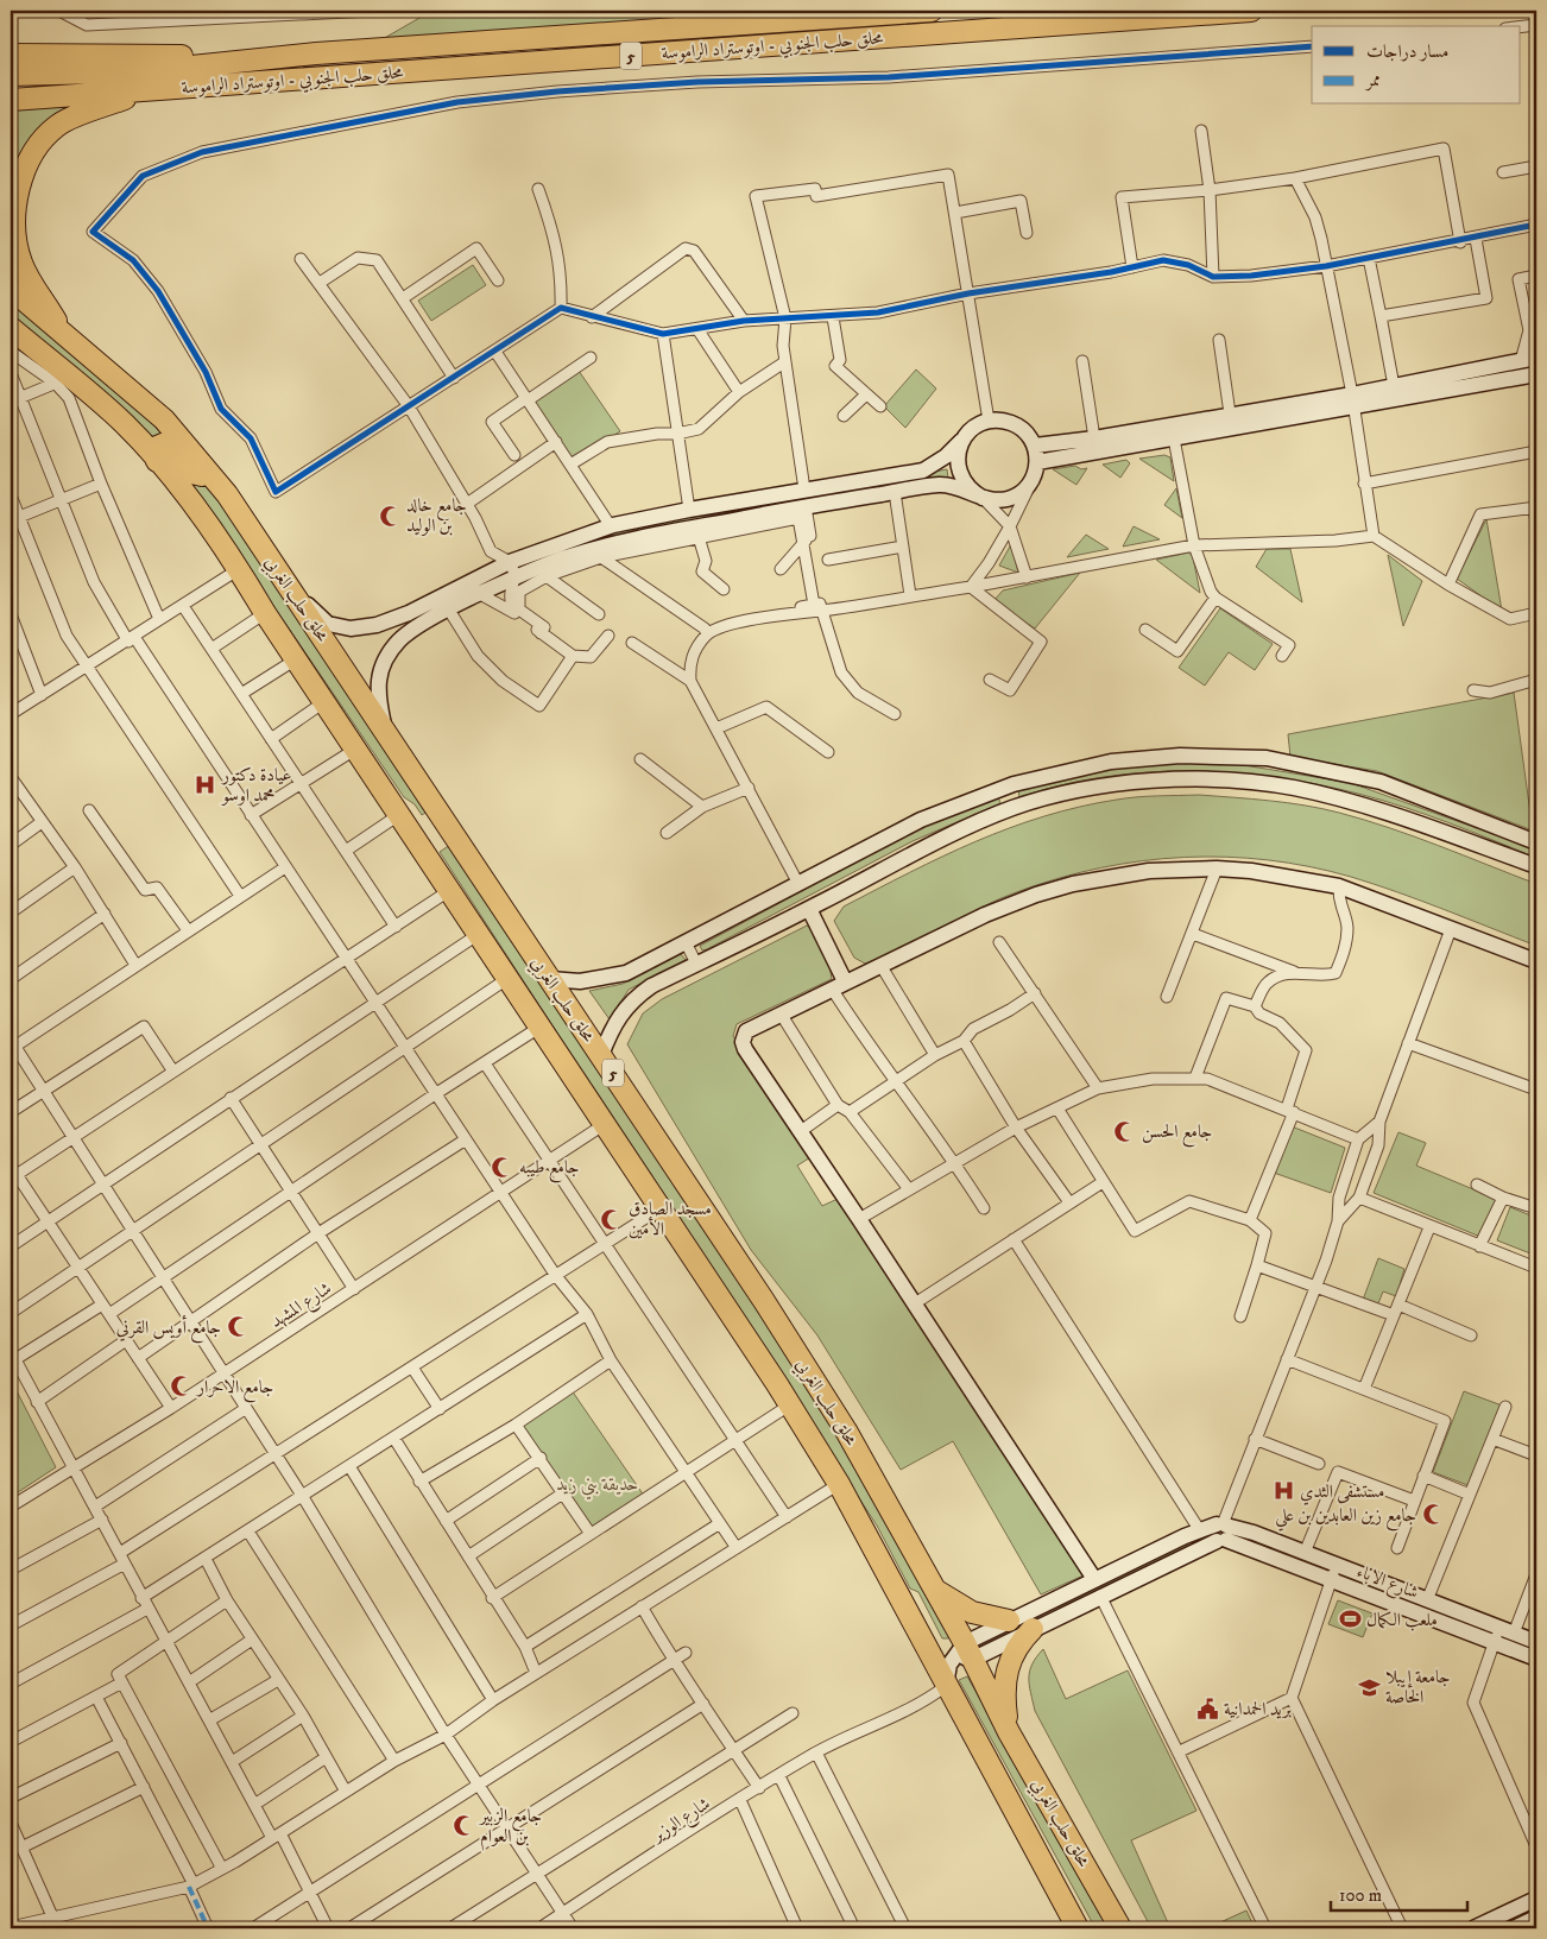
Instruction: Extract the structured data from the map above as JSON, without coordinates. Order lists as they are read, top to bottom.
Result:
{
  "streets": {
    "highway": ["محلق حلب الجنوبي - اوتوستراد الراموسة", "5", "محلق حلب الغربي"],
    "main road": ["شارع الاباء"],
    "street": ["شارع المشهد", "شارع الوزير"]
  },
  "crossings": [
    ["محلق حلب الغربي", "شارع المشهد"],
    ["محلق حلب الغربي", "شارع الاباء"],
    ["محلق حلب الغربي", "شارع الوزير"]
  ],
  "parks": ["حديقة بني زيد"],
  "places": {
    "mosque": [
      "جامع خالد بن الوليد",
      "جامع الحسن",
      "جامع طيبه",
      "مسجد الصادق الأمين",
      "جامع أويس القرني",
      "جامع الاحرار",
      "جامع زين العابدين بن علي",
      "جامع الزبير بن العوام"
    ],
    "hospital": ["عيادة دكتور محمد اوسو", "مستشفى الثدي"],
    "sports": ["ملعب الكمال"],
    "school or university": ["جامعة إيبلا الخاصة"],
    "public building": ["بريد الحمدانية"]
  },
  "legend": ["مسار دراجات", "ممر"],
  "scale_bar": "100 m"
}
